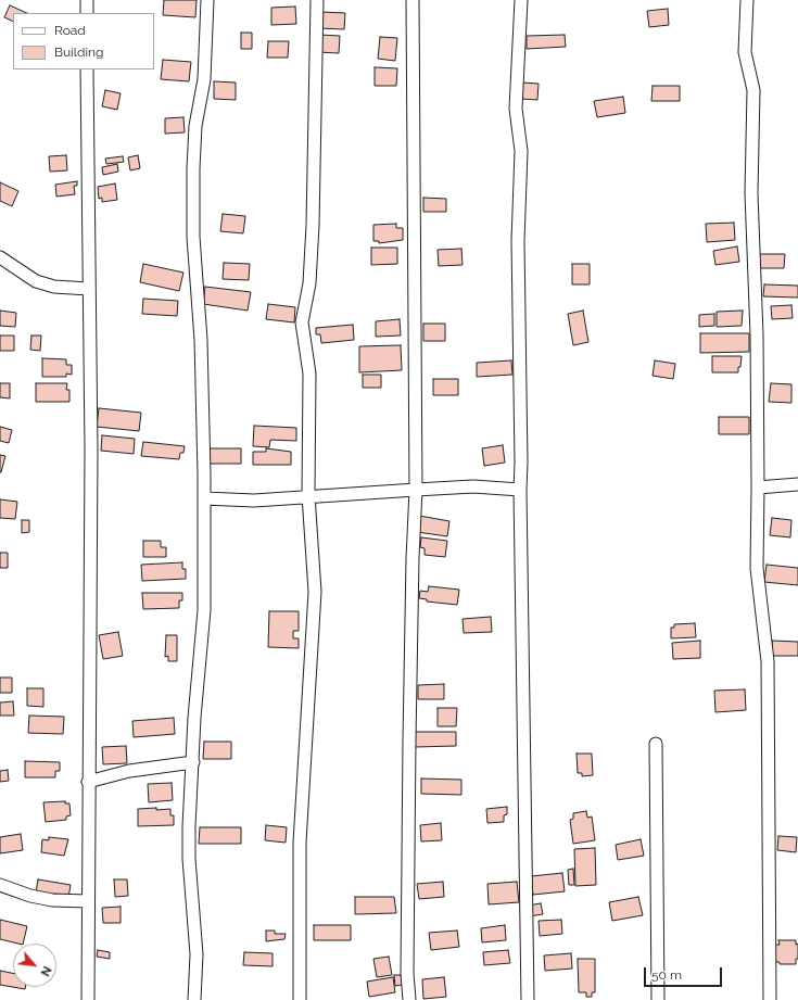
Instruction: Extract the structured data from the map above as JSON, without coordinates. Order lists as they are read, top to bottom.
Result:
{
  "legend": ["Road", "Building"],
  "scale_bar": "50 m",
  "north": "bottom right"
}
